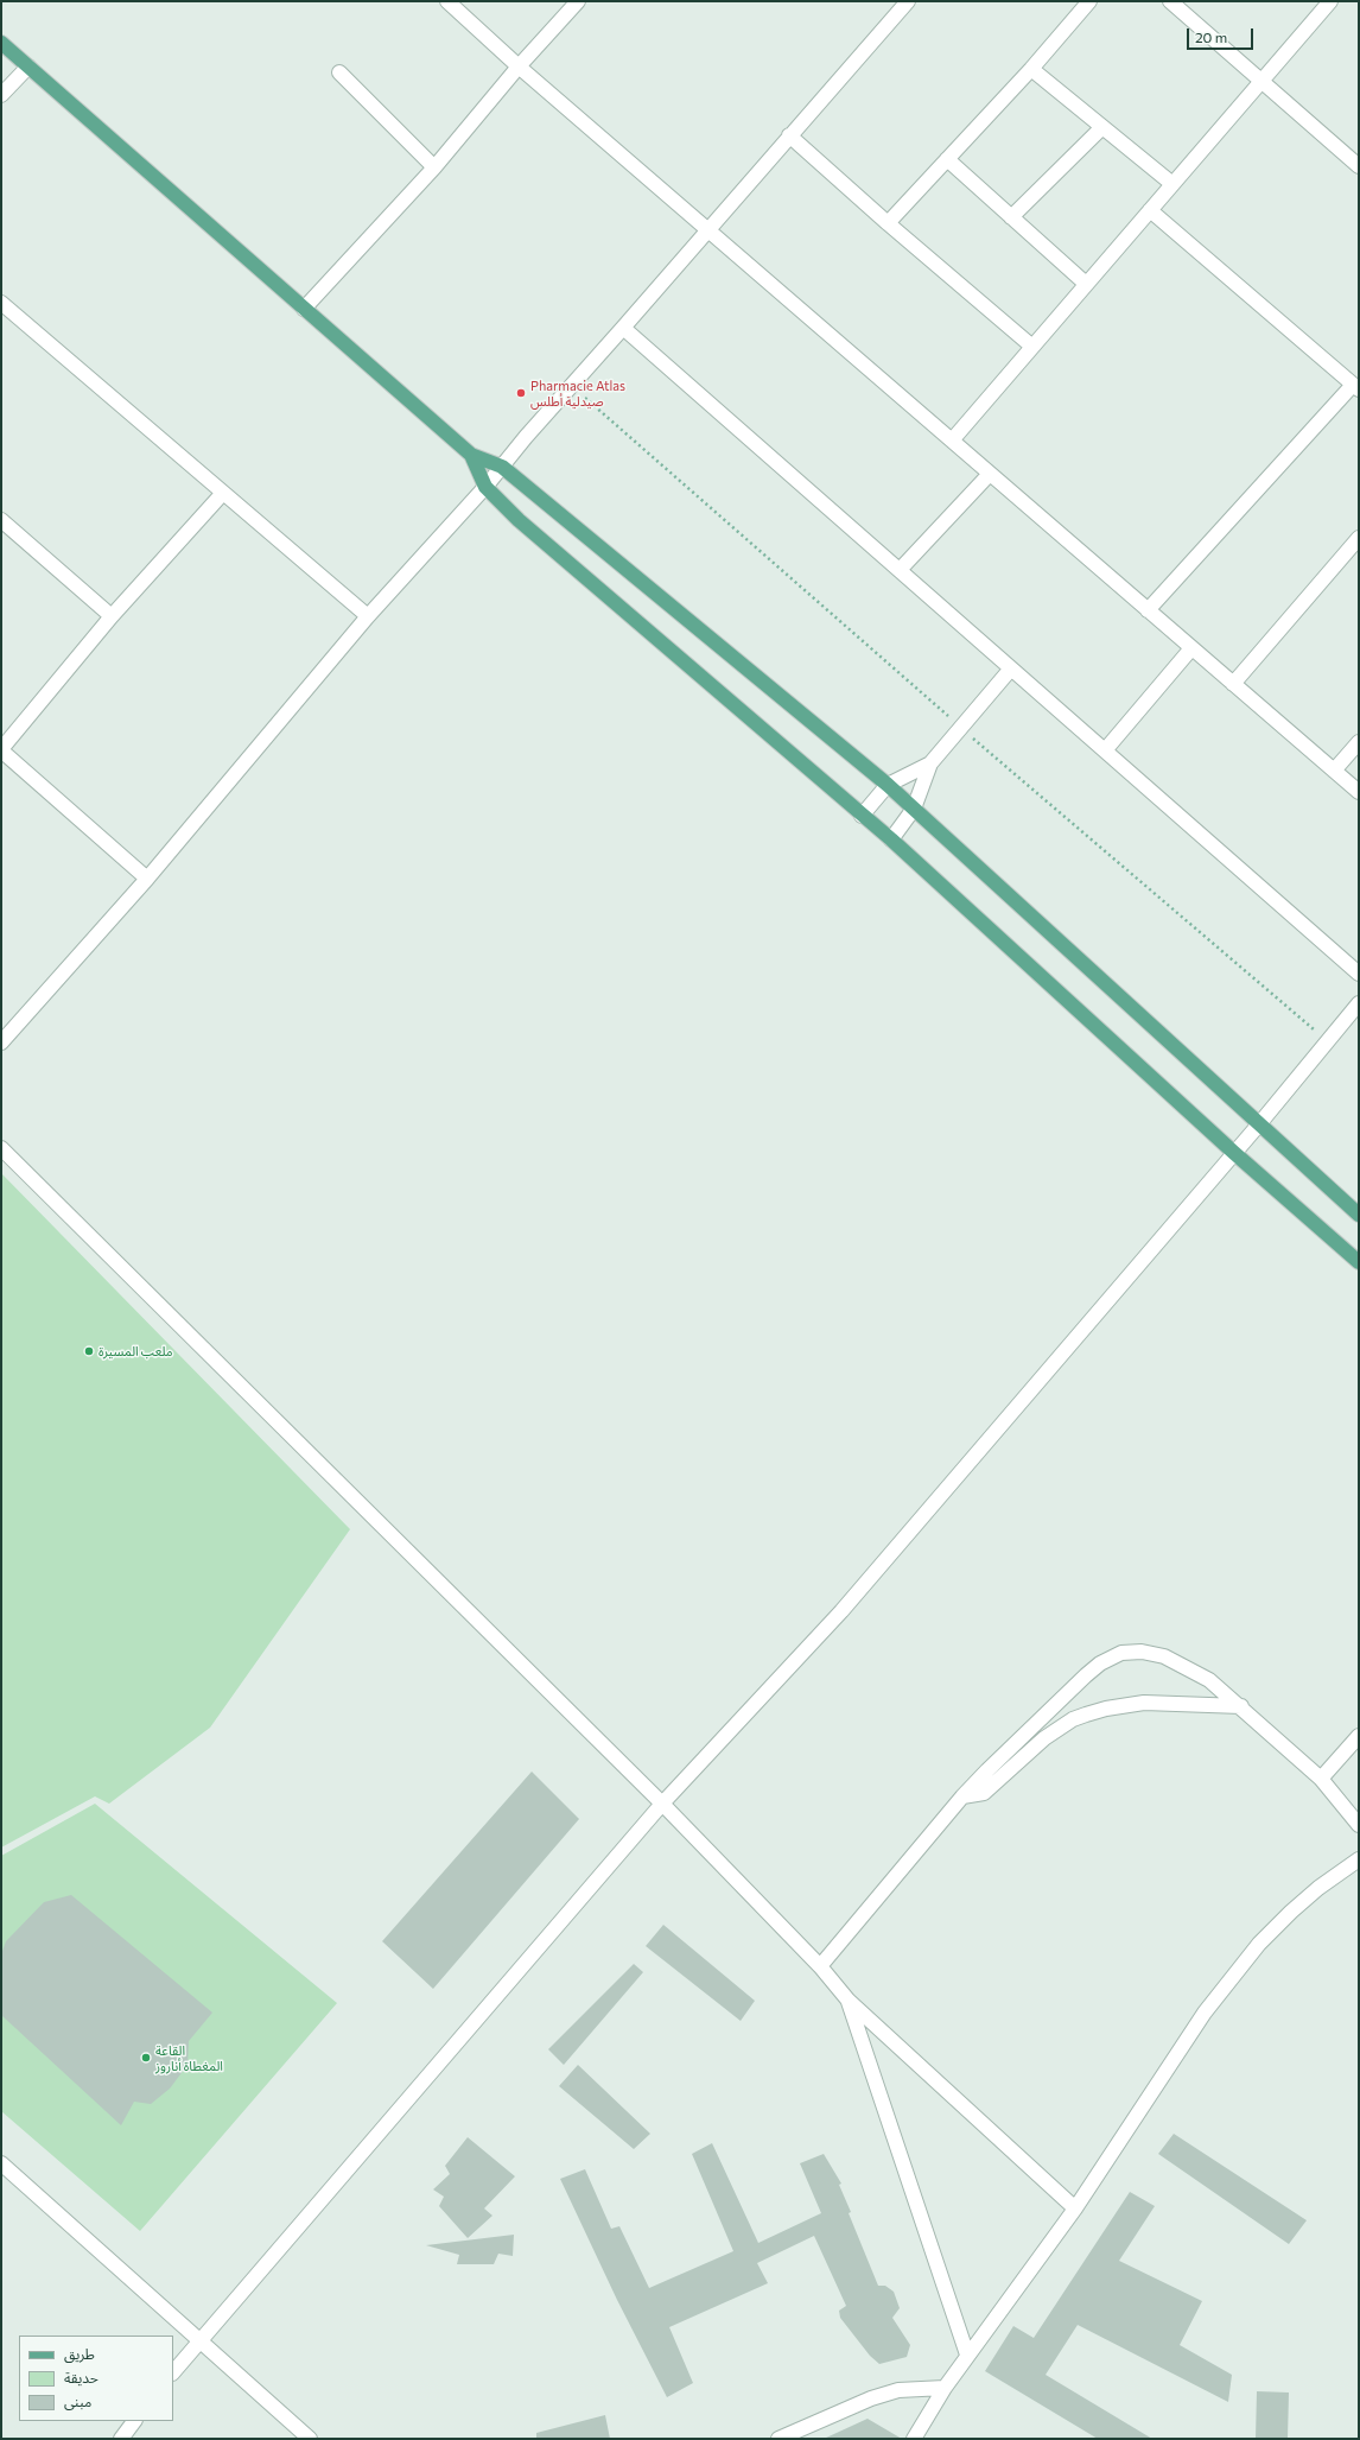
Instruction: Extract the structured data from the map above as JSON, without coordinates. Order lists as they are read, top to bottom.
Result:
{
  "places": ["Pharmacie Atlas صيدلية أطلس", "ملعب المسيرة", "القاعة المغطاة أناروز"],
  "legend": ["طريق", "حديقة", "مبنى"],
  "scale_bar": "20 m"
}
